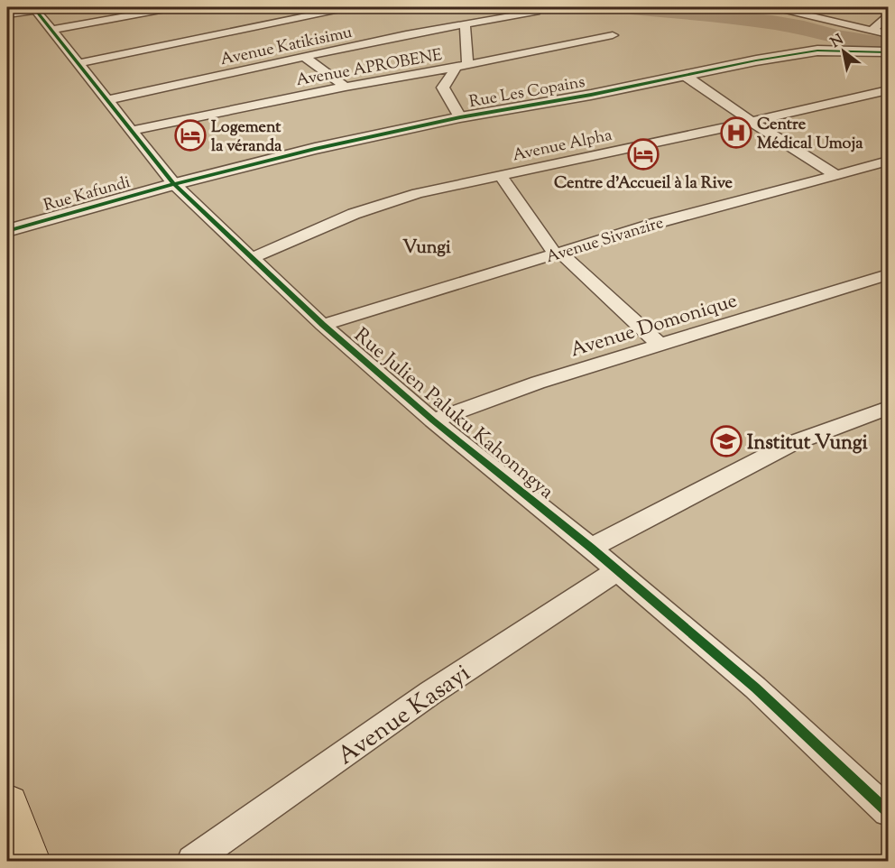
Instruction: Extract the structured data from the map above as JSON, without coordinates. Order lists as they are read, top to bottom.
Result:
{
  "streets": {
    "street": [
      "Avenue Katikisimu",
      "Avenue APROBENE",
      "Rue Les Copains",
      "Avenue Alpha",
      "Rue Kafundi",
      "Avenue Sivanzire",
      "Avenue Domonique",
      "Rue Julien Paluku Kahonngya",
      "Avenue Kasayi"
    ]
  },
  "crossings": [
    ["Avenue Katikisimu", "Rue Julien Paluku Kahonngya"],
    ["Avenue APROBENE", "Rue Julien Paluku Kahonngya"],
    ["Rue Les Copains", "Rue Kafundi"],
    ["Rue Les Copains", "Rue Julien Paluku Kahonngya"],
    ["Avenue Alpha", "Rue Julien Paluku Kahonngya"],
    ["Rue Kafundi", "Rue Julien Paluku Kahonngya"],
    ["Avenue Sivanzire", "Rue Julien Paluku Kahonngya"],
    ["Avenue Domonique", "Rue Julien Paluku Kahonngya"],
    ["Rue Julien Paluku Kahonngya", "Avenue Kasayi"]
  ],
  "districts": ["Vungi"],
  "places": {
    "hospital": ["Centre Médical Umoja"],
    "hotel": ["Logement la véranda", "Centre d'Accueil à la Rive"],
    "school or university": ["Institut Vungi"]
  },
  "north": "top left"
}
